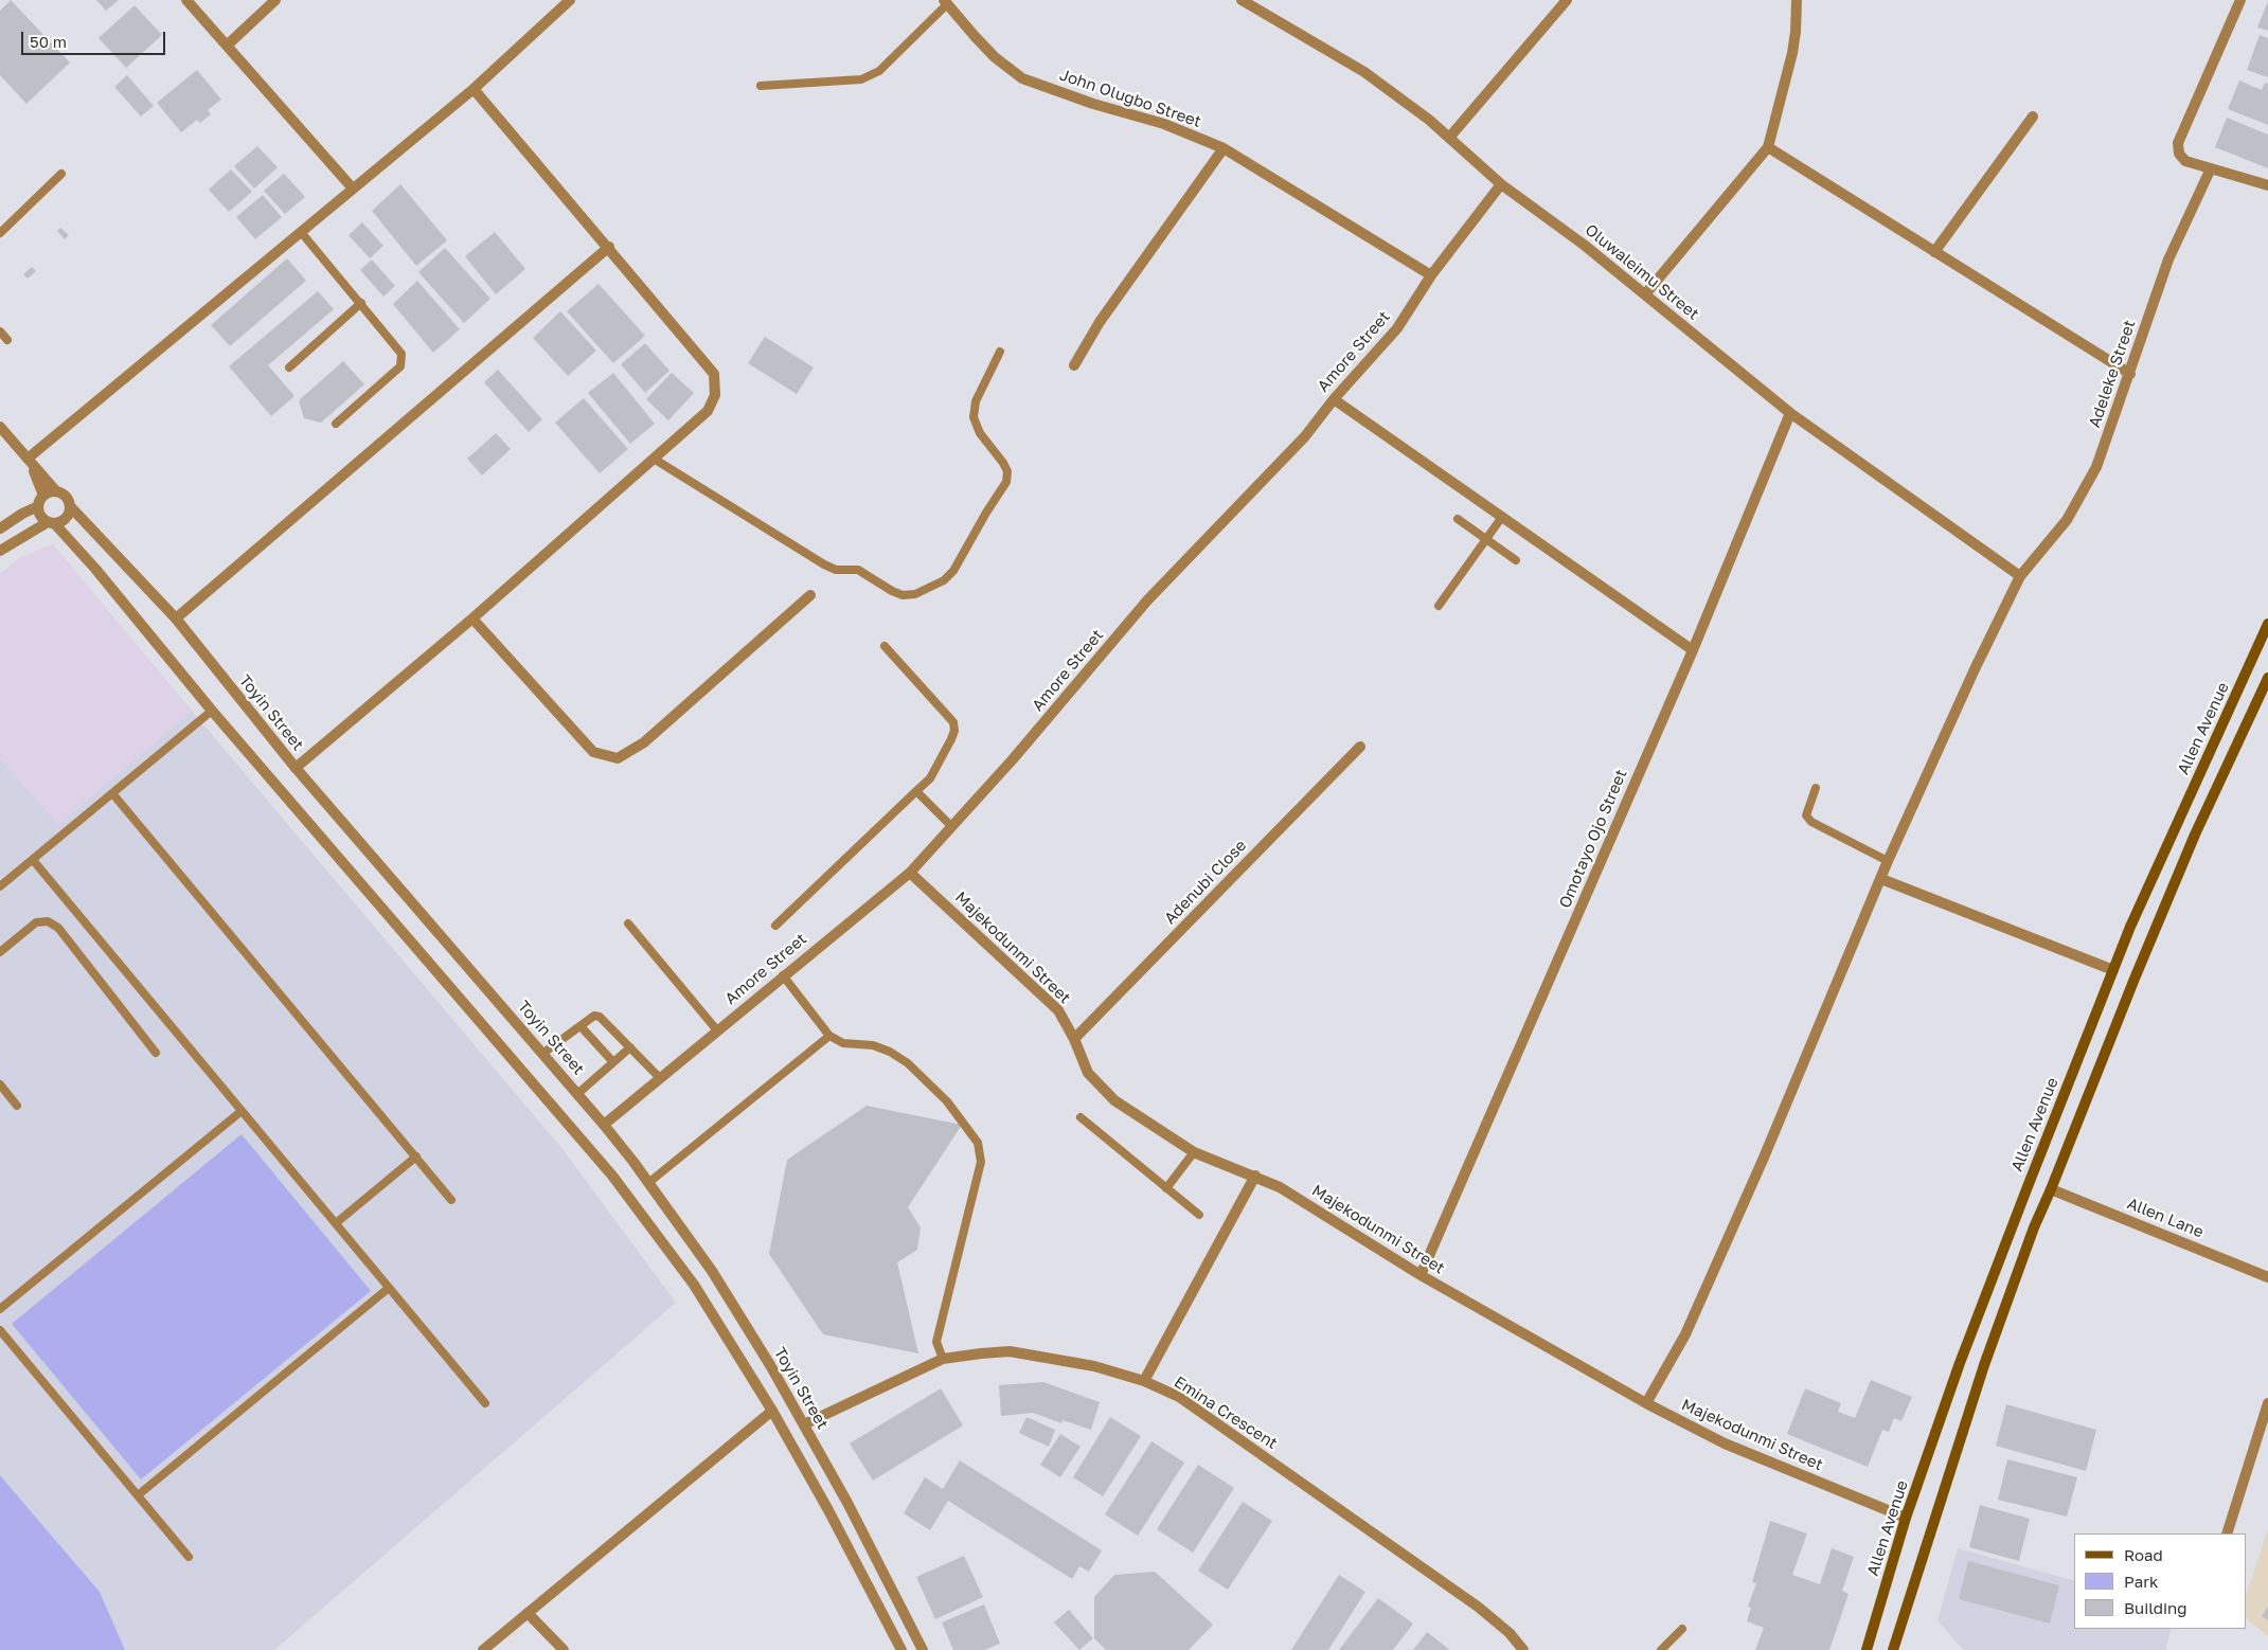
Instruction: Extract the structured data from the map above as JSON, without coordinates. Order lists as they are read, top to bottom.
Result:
{
  "streets": {
    "main road": ["Allen Avenue"],
    "street": [
      "John Olugbo Street",
      "Oluwaleimu Street",
      "Amore Street",
      "Adeleke Street",
      "Toyin Street",
      "Omotayo Ojo Street",
      "Adenubi Close",
      "Majekodunmi Street",
      "Allen Lane",
      "Emina Crescent"
    ]
  },
  "crossings": [
    ["John Olugbo Street", "Amore Street"],
    ["Oluwaleimu Street", "Amore Street"],
    ["Oluwaleimu Street", "Adeleke Street"],
    ["Oluwaleimu Street", "Omotayo Ojo Street"],
    ["Amore Street", "Toyin Street"],
    ["Amore Street", "Majekodunmi Street"],
    ["Adeleke Street", "Majekodunmi Street"],
    ["Toyin Street", "Emina Crescent"],
    ["Allen Avenue", "Majekodunmi Street"],
    ["Omotayo Ojo Street", "Majekodunmi Street"],
    ["Adenubi Close", "Majekodunmi Street"]
  ],
  "legend": ["Road", "Park", "Building"],
  "scale_bar": "50 m"
}
